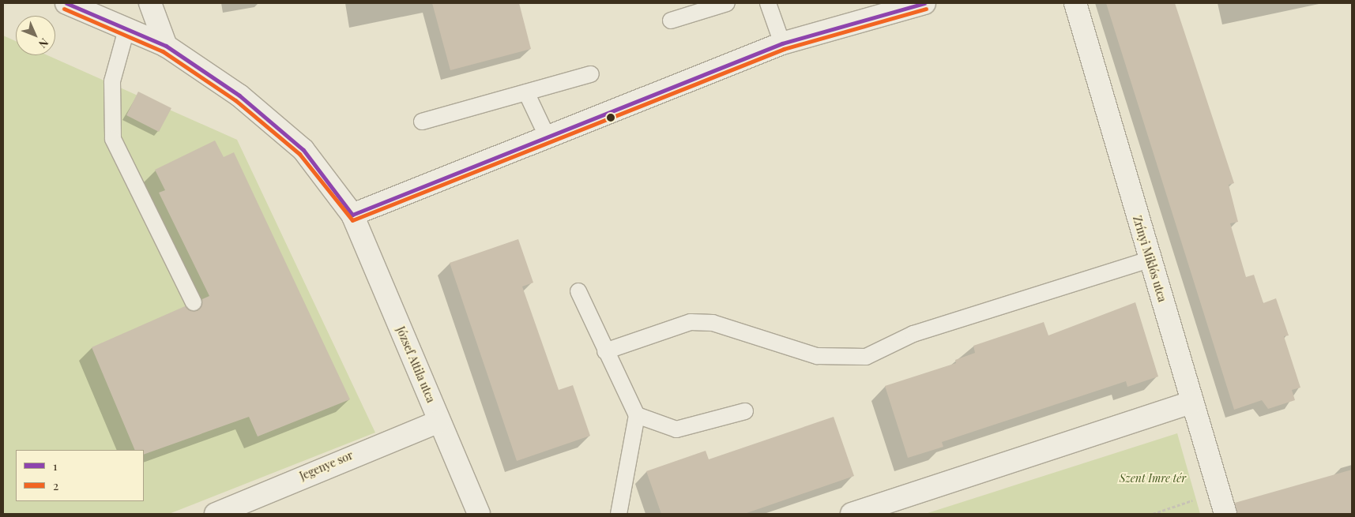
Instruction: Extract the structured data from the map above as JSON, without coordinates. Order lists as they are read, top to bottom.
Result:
{
  "streets": {
    "street": ["Zrínyi Miklós utca", "József Attila utca", "Jegenye sor"]
  },
  "crossings": [
    ["József Attila utca", "Jegenye sor"]
  ],
  "parks": ["Szent Imre tér"],
  "lines": ["transit line 1", "transit line 2"],
  "legend": ["1", "2"],
  "north": "bottom right"
}
